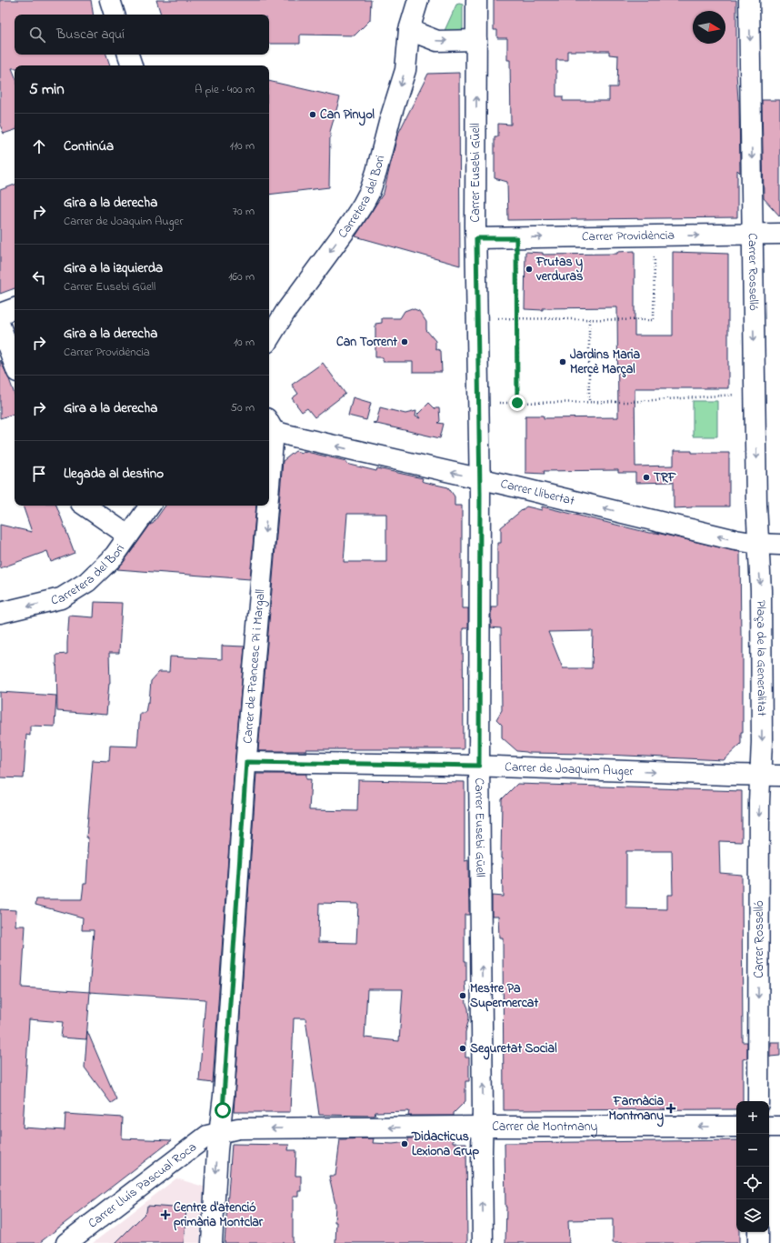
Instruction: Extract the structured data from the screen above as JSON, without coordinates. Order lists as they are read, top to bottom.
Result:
{
  "streets": {
    "street": [
      "Carrer Eusebi Güell",
      "Carretera del Bori",
      "Carrer Providència",
      "Carrer Rosselló",
      "Carrer Llibertat",
      "Plaça de la Generalitat",
      "Carrer de Francesc Pi i Margall",
      "Carrer de Joaquim Auger",
      "Carrer de Montmany",
      "Carrer Lluís Pascual Roca"
    ]
  },
  "crossings": [
    ["Carrer Eusebi Güell", "Carrer Providència"],
    ["Carrer Eusebi Güell", "Carrer Llibertat"],
    ["Carrer Eusebi Güell", "Carrer de Joaquim Auger"],
    ["Carrer Eusebi Güell", "Carrer de Montmany"],
    ["Carrer Providència", "Carrer Rosselló"],
    ["Carrer Rosselló", "Carrer Llibertat"],
    ["Carrer Rosselló", "Plaça de la Generalitat"],
    ["Carrer Rosselló", "Carrer de Joaquim Auger"],
    ["Carrer Llibertat", "Plaça de la Generalitat"],
    ["Carrer Llibertat", "Carrer de Francesc Pi i Margall"],
    ["Plaça de la Generalitat", "Carrer de Joaquim Auger"],
    ["Carrer de Francesc Pi i Margall", "Carrer de Joaquim Auger"],
    ["Carrer de Francesc Pi i Margall", "Carrer de Montmany"],
    ["Carrer de Francesc Pi i Margall", "Carrer Lluís Pascual Roca"],
    ["Carrer de Montmany", "Carrer Lluís Pascual Roca"]
  ],
  "one_way": [
    "Carrer Eusebi Güell",
    "Carretera del Bori",
    "Carrer Providència",
    "Carrer Rosselló",
    "Carrer Llibertat",
    "Plaça de la Generalitat",
    "Carrer de Francesc Pi i Margall",
    "Carrer de Joaquim Auger",
    "Carrer de Montmany"
  ],
  "places": {
    "other": [
      "Can Pinyol",
      "Frutas y verduras",
      "Can Torrent",
      "Jardins Maria Mercè Marçal",
      "TRF",
      "Mestre Pa Supermercat",
      "Seguretat Social",
      "Didacticus Lexiona Grup"
    ],
    "health": ["Farmàcia Montmany", "Centre d'atenció primària Montclar"]
  },
  "north": "right",
  "page": {
    "search": "Buscar aquí",
    "heading": ["5 min", "A pie · 400 m"],
    "list": [
      ["Continúa", "110 m"],
      ["Gira a la derecha", "Carrer de Joaquim Auger", "70 m"],
      ["Gira a la izquierda", "Carrer Eusebi Güell", "160 m"],
      ["Gira a la derecha", "Carrer Providència", "10 m"],
      ["Gira a la derecha", "50 m"],
      "Llegada al destino"
    ],
    "map_buttons": ["+", "−"]
  }
}
